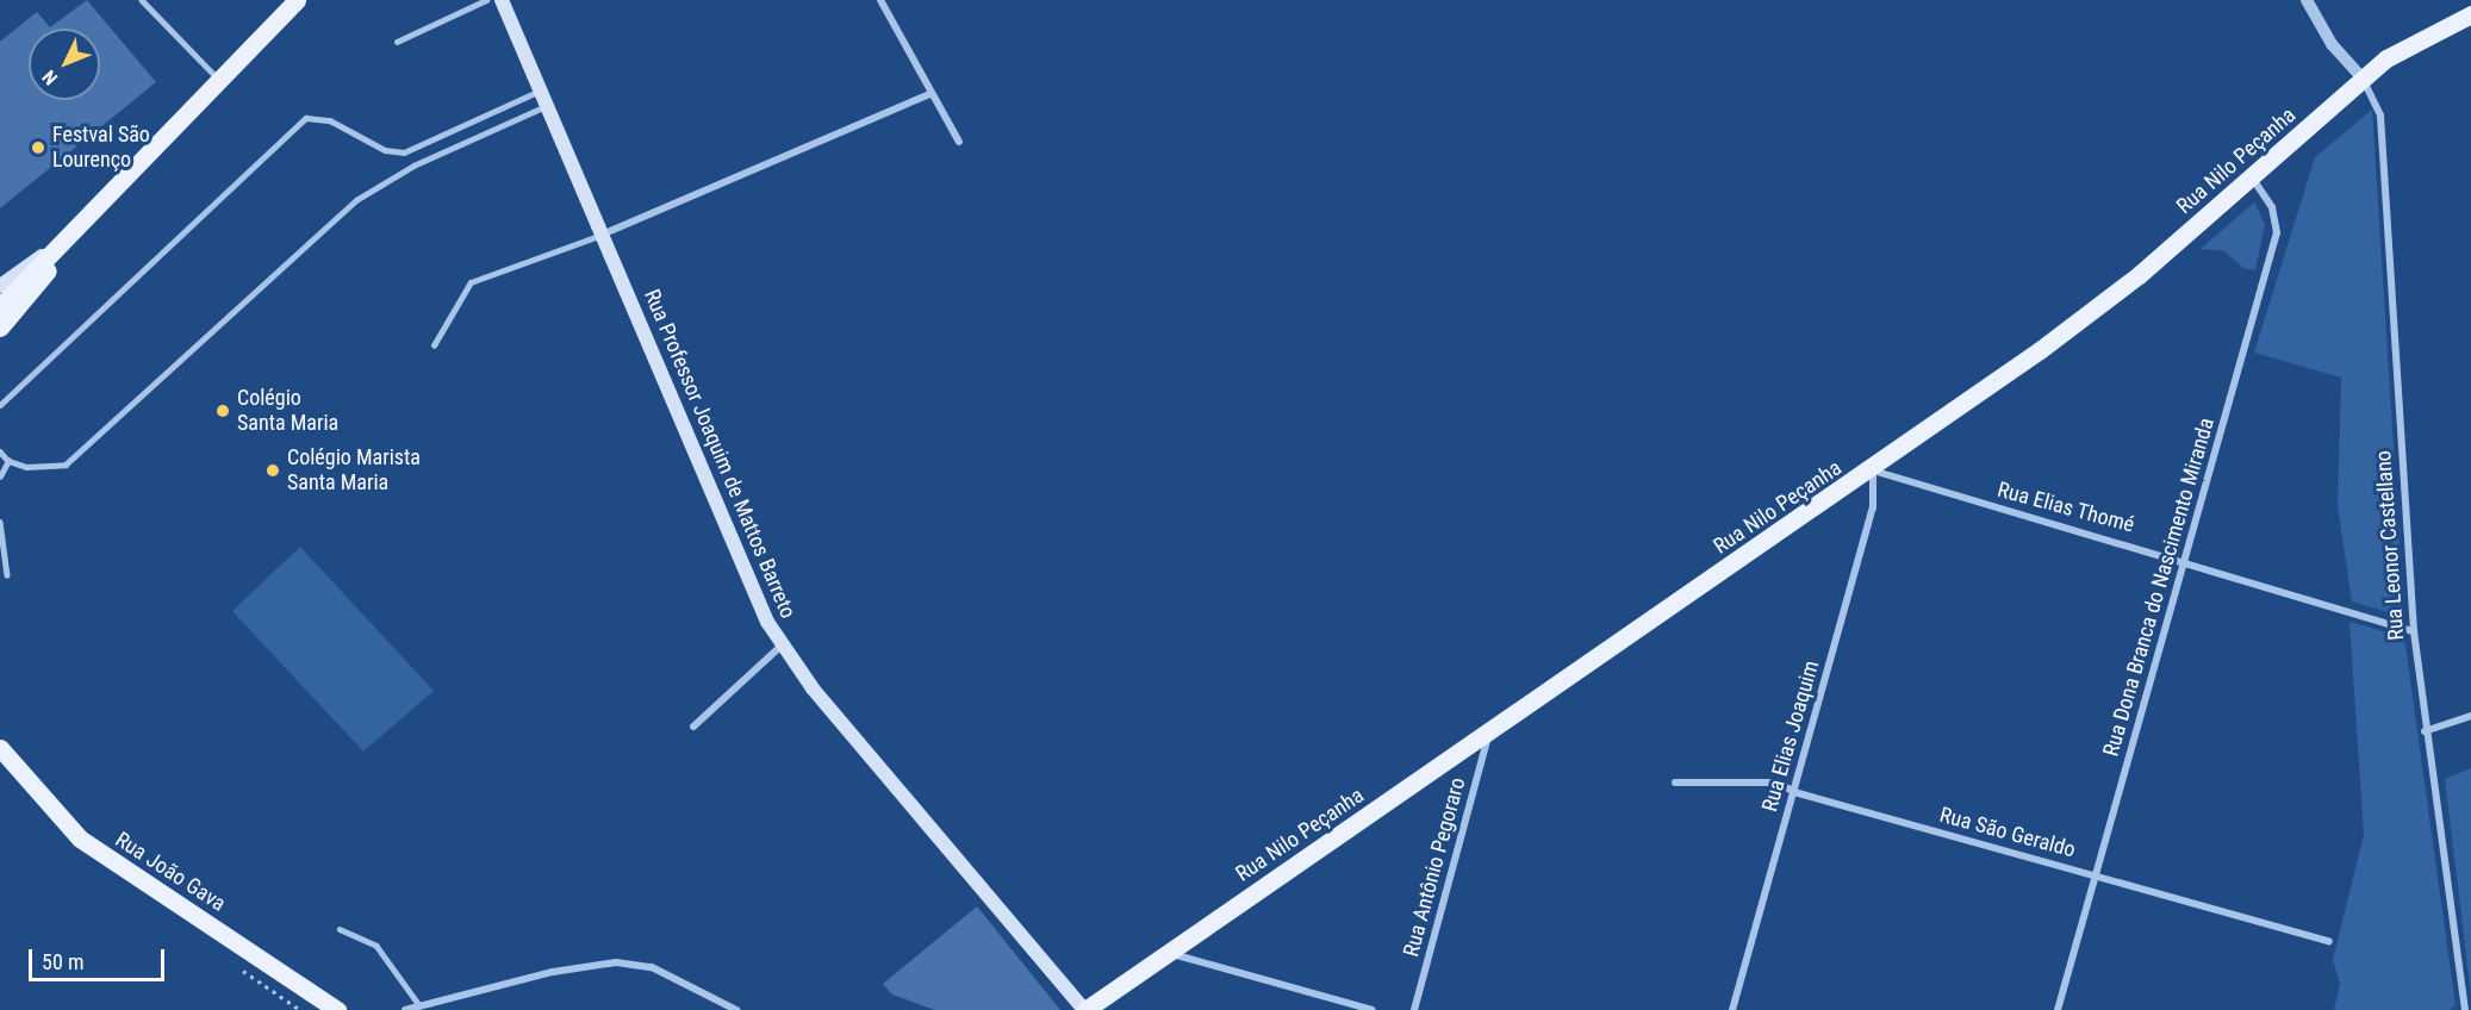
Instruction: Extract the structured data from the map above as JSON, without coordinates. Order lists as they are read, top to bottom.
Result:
{
  "streets": {
    "main road": ["Rua Nilo Peçanha", "Rua Professor Joaquim de Mattos Barreto", "Rua João Gava"],
    "street": [
      "Rua Elias Thomé",
      "Rua Leonor Castellano",
      "Rua Dona Branca do Nascimento Miranda",
      "Rua Elias Joaquim",
      "Rua São Geraldo",
      "Rua Antônio Pegoraro"
    ]
  },
  "crossings": [
    ["Rua Nilo Peçanha", "Rua Professor Joaquim de Mattos Barreto"],
    ["Rua Nilo Peçanha", "Rua Elias Thomé"],
    ["Rua Nilo Peçanha", "Rua Leonor Castellano"],
    ["Rua Nilo Peçanha", "Rua Dona Branca do Nascimento Miranda"],
    ["Rua Nilo Peçanha", "Rua Elias Joaquim"],
    ["Rua Nilo Peçanha", "Rua Antônio Pegoraro"],
    ["Rua Elias Thomé", "Rua Leonor Castellano"],
    ["Rua Elias Thomé", "Rua Dona Branca do Nascimento Miranda"],
    ["Rua Elias Thomé", "Rua Elias Joaquim"],
    ["Rua Dona Branca do Nascimento Miranda", "Rua São Geraldo"],
    ["Rua Elias Joaquim", "Rua São Geraldo"]
  ],
  "places": ["Festval São Lourenço", "Colégio Santa Maria", "Colégio Marista Santa Maria"],
  "scale_bar": "50 m",
  "north": "bottom left"
}
